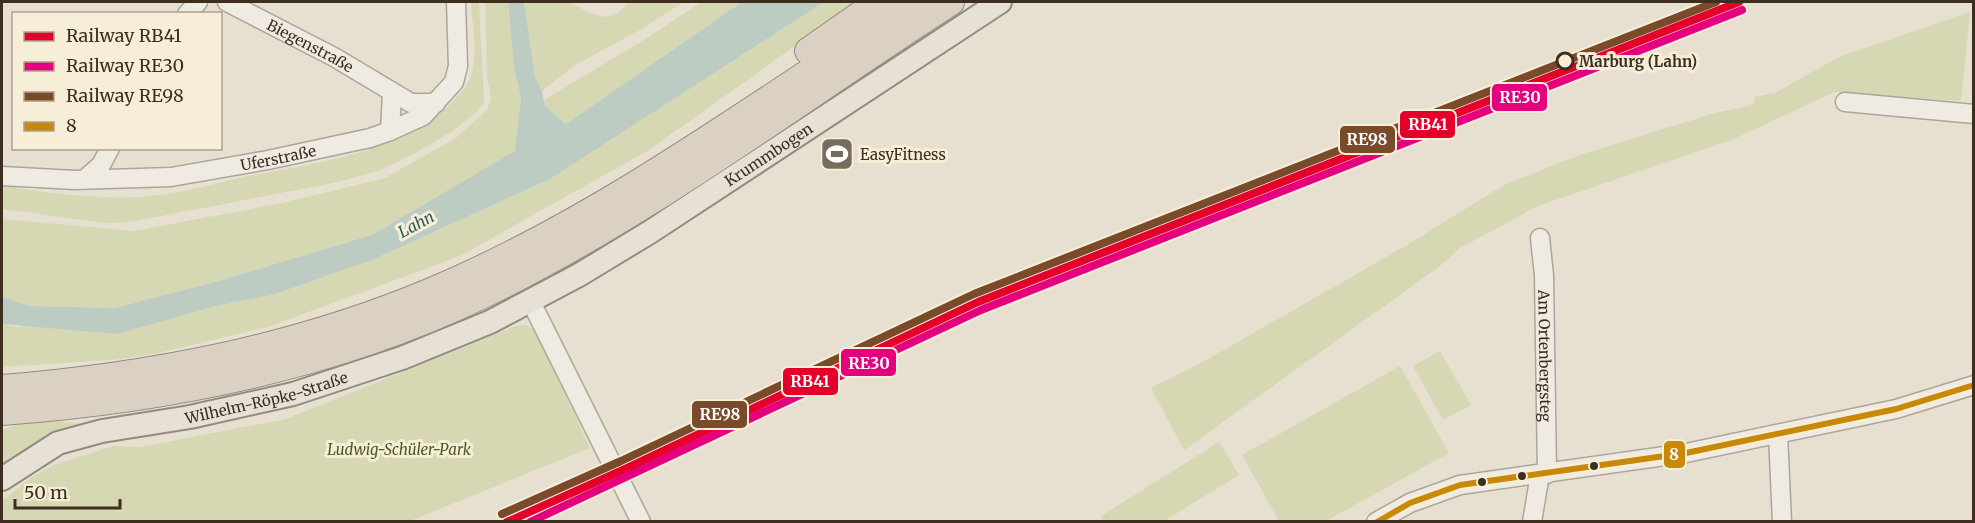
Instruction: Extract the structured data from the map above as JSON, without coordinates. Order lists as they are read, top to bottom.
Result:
{
  "streets": {
    "main road": ["Krummbogen", "Wilhelm-Röpke-Straße"],
    "street": ["Biegenstraße", "Uferstraße", "Am Ortenbergsteg"]
  },
  "crossings": [
    ["Biegenstraße", "Uferstraße"],
    ["Krummbogen", "Wilhelm-Röpke-Straße"]
  ],
  "water": ["Lahn"],
  "parks": ["Ludwig-Schüler-Park"],
  "places": {
    "other": ["Marburg (Lahn)"],
    "sports": ["EasyFitness"]
  },
  "lines": [
    "rail line RB41",
    "rail line RE98",
    "rail line RE30",
    "transit line 8"
  ],
  "legend": [
    "Railway RB41",
    "Railway RE30",
    "Railway RE98",
    "8"
  ],
  "scale_bar": "50 m"
}
